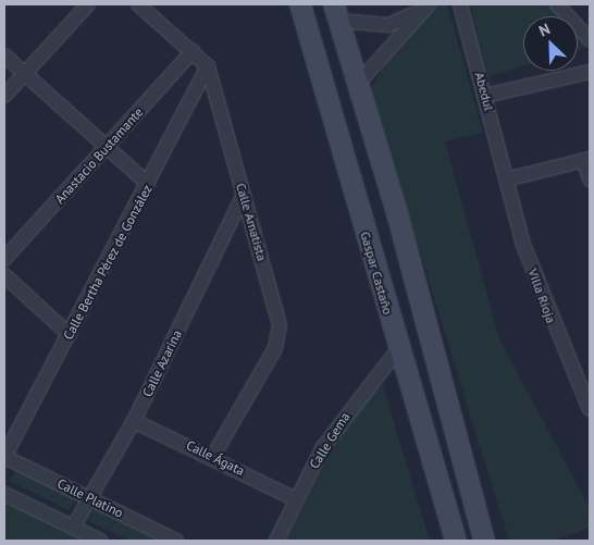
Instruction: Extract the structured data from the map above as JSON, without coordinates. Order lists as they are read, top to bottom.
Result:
{
  "streets": {
    "main road": ["Gaspar Castaño"],
    "street": [
      "Abedul",
      "Anastacio Bustamante",
      "Calle Amatista",
      "Calle Bertha Pérez de González",
      "Villa Rioja",
      "Calle Azarina",
      "Calle Gema",
      "Calle Ágata",
      "Calle Platino"
    ]
  },
  "crossings": [
    ["Abedul", "Villa Rioja"],
    ["Anastacio Bustamante", "Calle Amatista"],
    ["Calle Amatista", "Calle Bertha Pérez de González"],
    ["Calle Amatista", "Calle Azarina"],
    ["Calle Amatista", "Calle Ágata"],
    ["Calle Bertha Pérez de González", "Calle Platino"],
    ["Gaspar Castaño", "Calle Gema"],
    ["Calle Azarina", "Calle Ágata"],
    ["Calle Azarina", "Calle Platino"],
    ["Calle Gema", "Calle Ágata"]
  ],
  "north": "top left"
}
